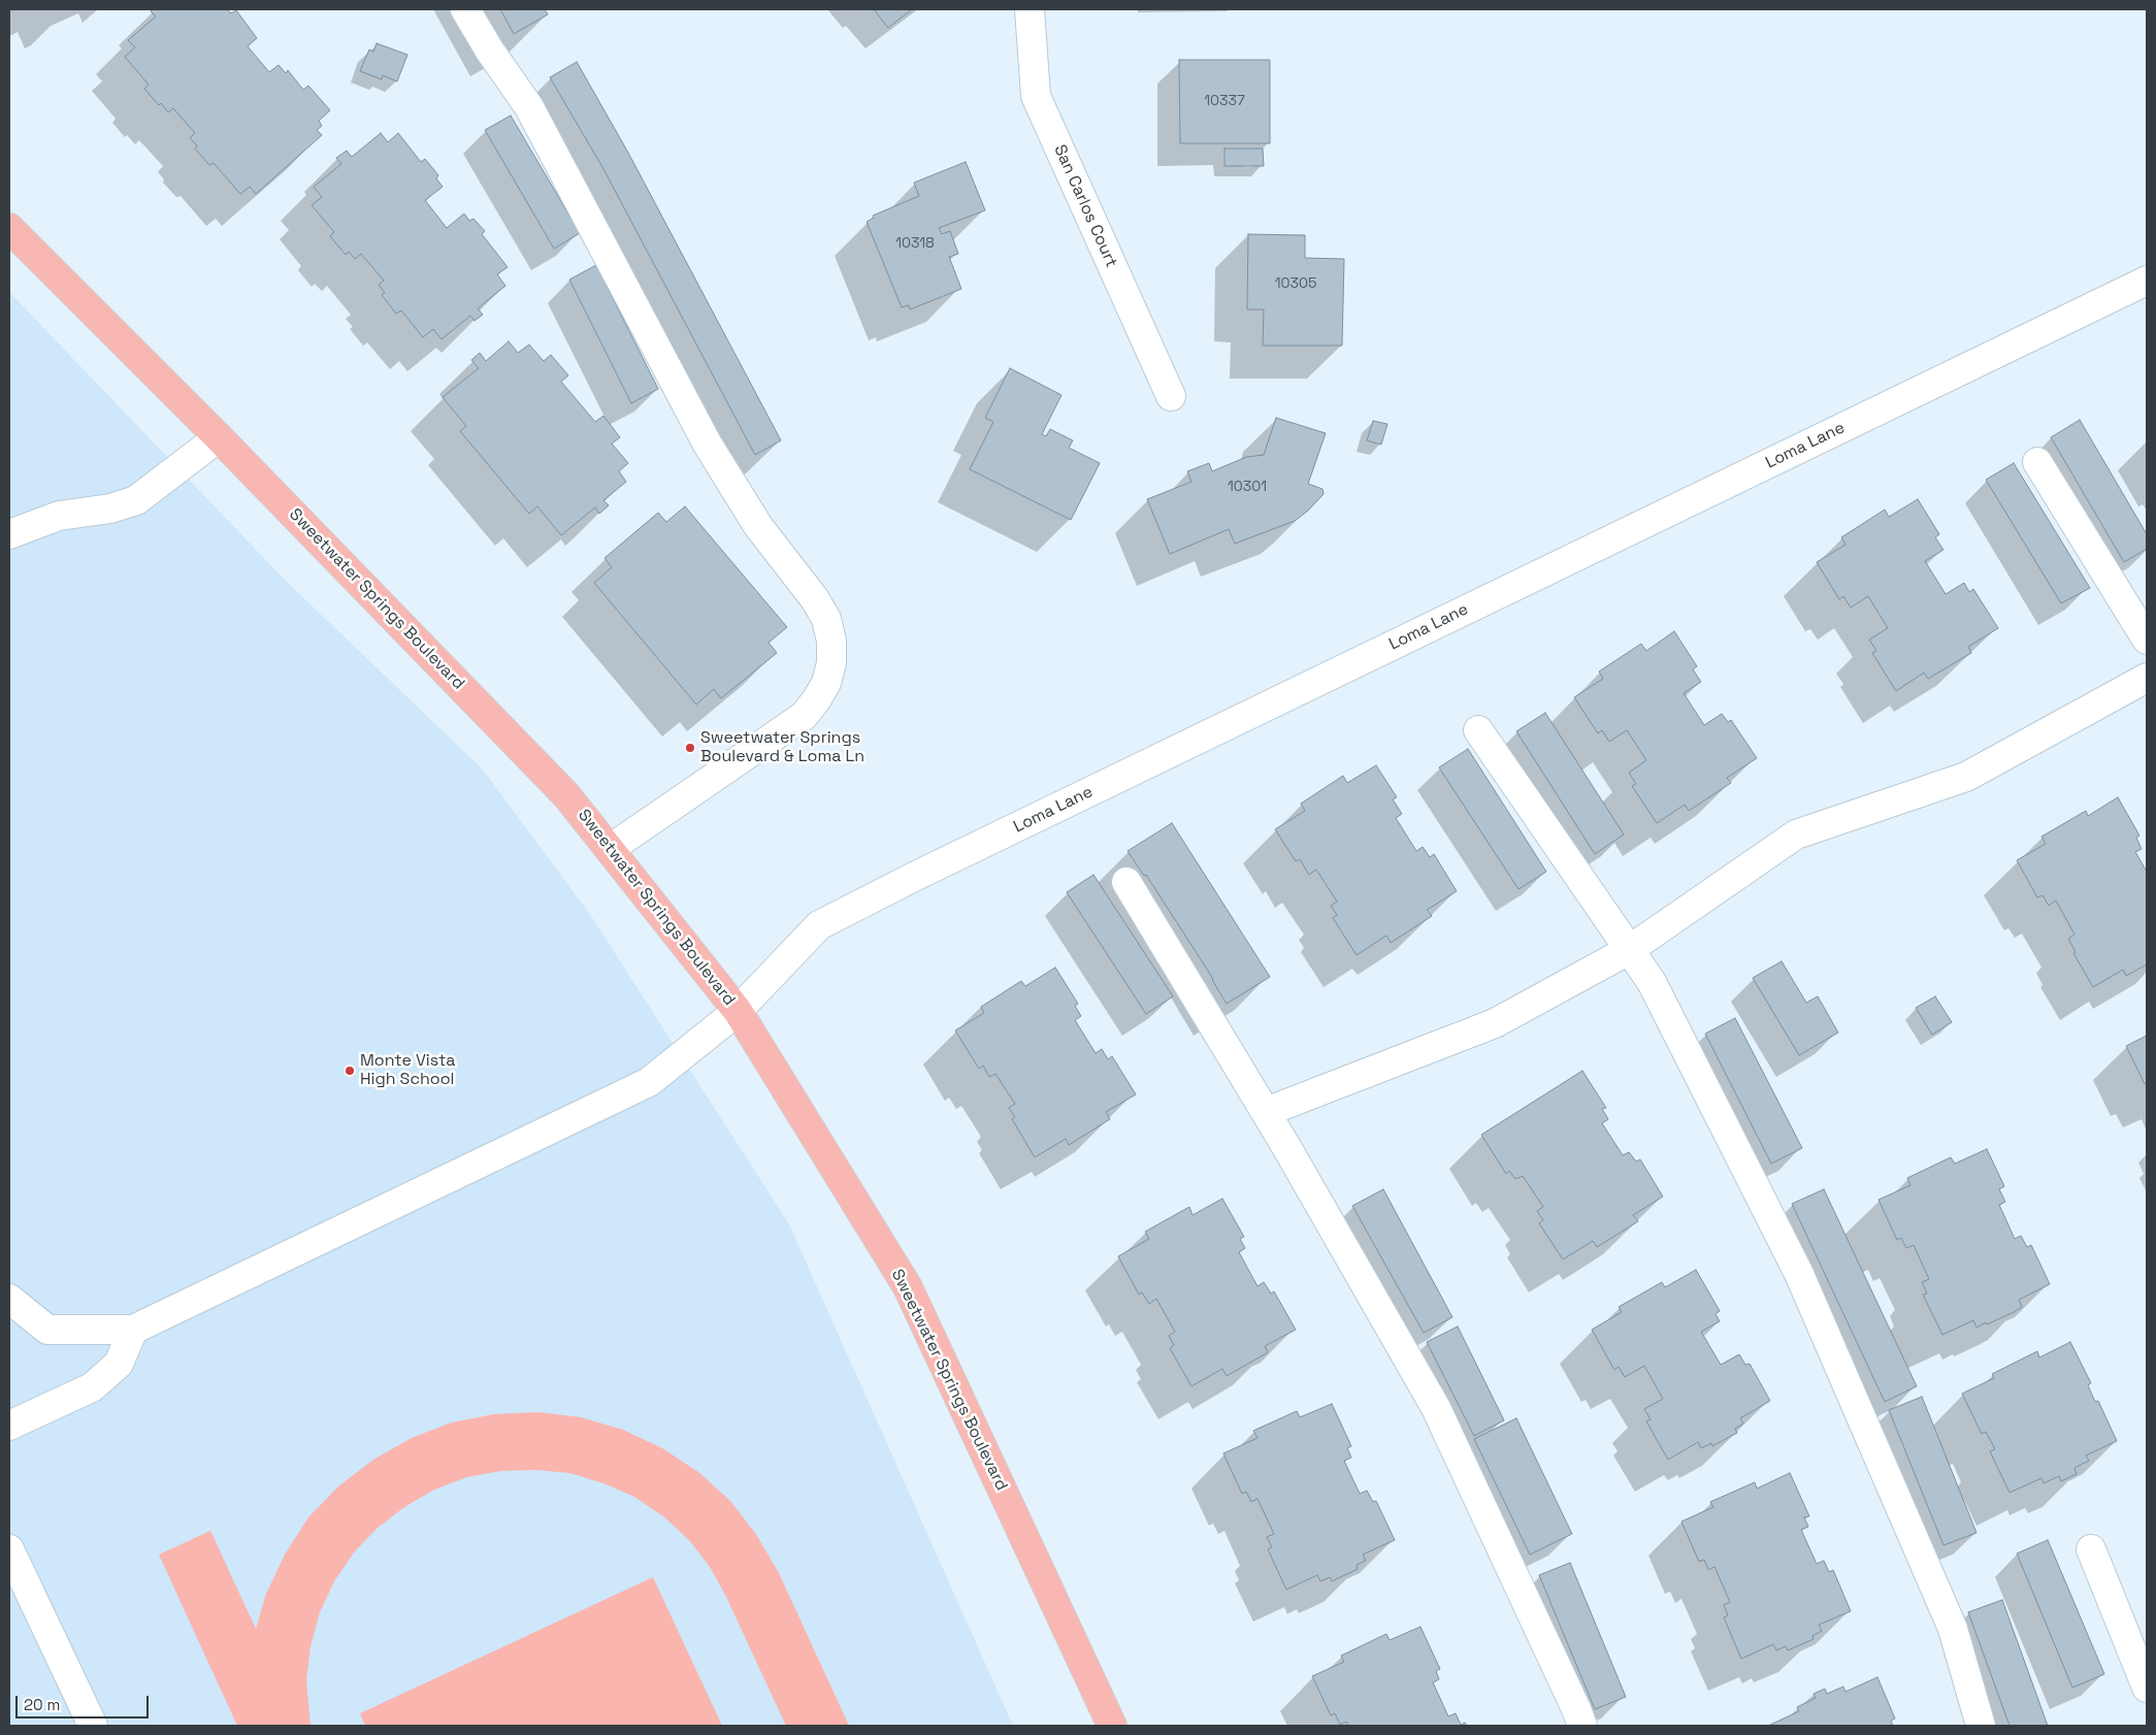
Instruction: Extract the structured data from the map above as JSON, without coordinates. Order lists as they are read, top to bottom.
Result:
{
  "streets": {
    "main road": ["Sweetwater Springs Boulevard"],
    "street": ["San Carlos Court", "Loma Lane"]
  },
  "crossings": [
    ["Loma Lane", "Sweetwater Springs Boulevard"]
  ],
  "places": ["Sweetwater Springs Boulevard & Loma Ln", "Monte Vista High School"],
  "house_numbers": [
    "10337",
    "10318",
    "10305",
    "10301"
  ],
  "scale_bar": "20 m"
}
